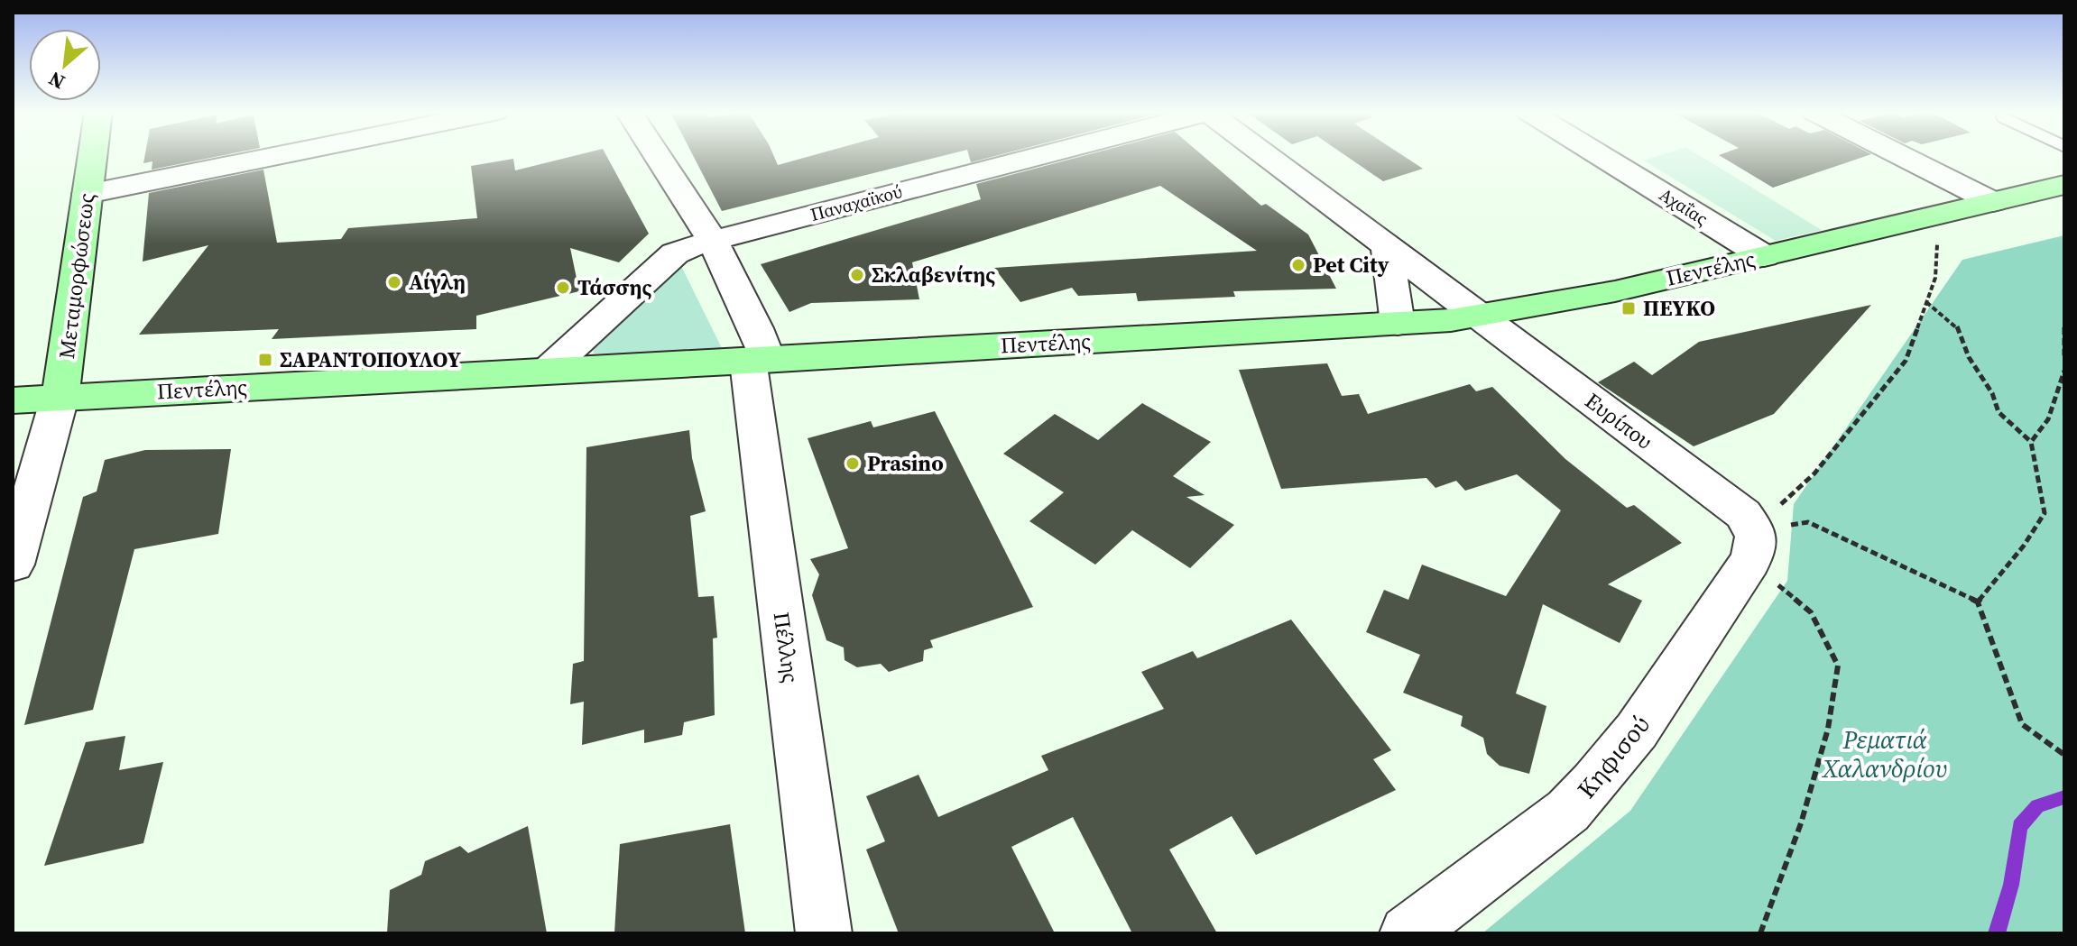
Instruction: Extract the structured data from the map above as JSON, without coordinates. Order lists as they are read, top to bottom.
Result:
{
  "streets": {
    "main road": ["Πεντέλης", "Μεταμορφώσεως"],
    "street": [
      "Παναχαϊκού",
      "Αχαΐας",
      "Ευρίπου",
      "Πέλλης",
      "Κηφισού"
    ]
  },
  "crossings": [
    ["Παναχαϊκού", "Πεντέλης"],
    ["Παναχαϊκού", "Πέλλης"],
    ["Αχαΐας", "Πεντέλης"],
    ["Πεντέλης", "Μεταμορφώσεως"],
    ["Πεντέλης", "Ευρίπου"],
    ["Πεντέλης", "Πέλλης"],
    ["Ευρίπου", "Κηφισού"]
  ],
  "parks": ["Ρεματιά Χαλανδρίου"],
  "places": {
    "other": [
      "Pet City",
      "Σκλαβενίτης",
      "Αίγλη",
      "Τάσσης",
      "Prasino"
    ],
    "transit": ["ΠΕΥΚΟ", "ΣΑΡΑΝΤΟΠΟΥΛΟΥ"]
  },
  "north": "bottom left"
}
